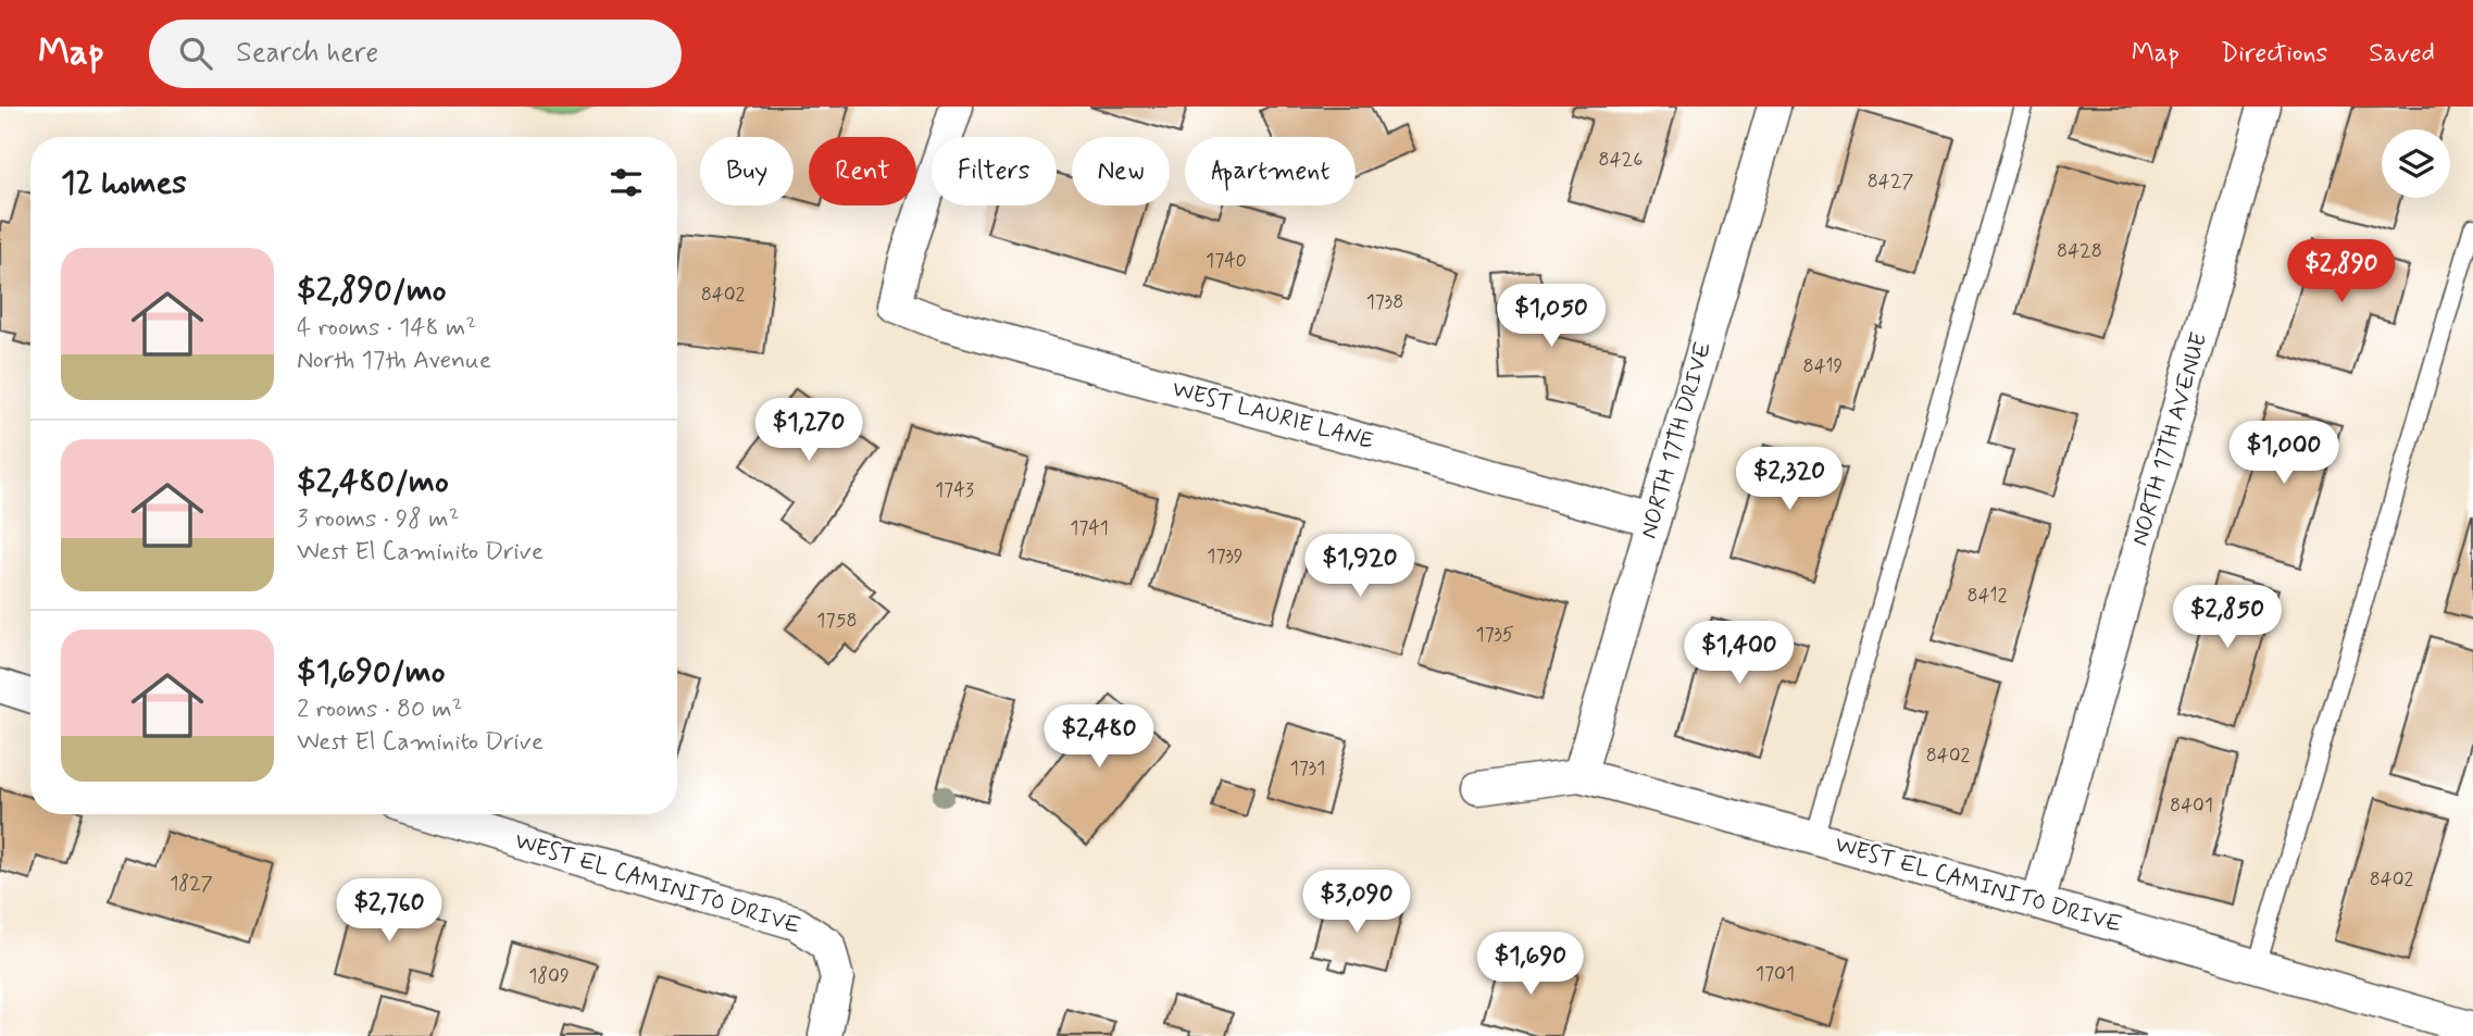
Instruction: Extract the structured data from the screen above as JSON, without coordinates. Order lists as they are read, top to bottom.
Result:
{
  "streets": {
    "street": [
      "WEST LAURIE LANE",
      "NORTH 17TH AVENUE",
      "NORTH 17TH DRIVE",
      "WEST EL CAMINITO DRIVE"
    ]
  },
  "crossings": [
    ["WEST LAURIE LANE", "NORTH 17TH DRIVE"],
    ["NORTH 17TH AVENUE", "WEST EL CAMINITO DRIVE"],
    ["NORTH 17TH DRIVE", "WEST EL CAMINITO DRIVE"]
  ],
  "house_numbers": [
    "8426",
    "8427",
    "8428",
    "1740",
    "8402",
    "1738",
    "8419",
    "1743",
    "1741",
    "1739",
    "8412",
    "1758",
    "1735",
    "8402",
    "1731",
    "8401",
    "8402",
    "1827",
    "1701",
    "1809"
  ],
  "page": {
    "header": "Map",
    "search": "Search here",
    "nav": ["Map", "Directions", "Saved"],
    "chip": [
      "Buy",
      "Rent",
      "Filters",
      "New",
      "Apartment"
    ],
    "heading": "12 homes",
    "list": [
      {
        "name": "$2,890/mo",
        "note": "4 rooms · 148 m² · North 17th Avenue"
      },
      {
        "name": "$2,480/mo",
        "note": "3 rooms · 98 m² · West El Caminito Drive"
      },
      {
        "name": "$1,690/mo",
        "note": "2 rooms · 80 m² · West El Caminito Drive"
      }
    ],
    "price": [
      "$2,890",
      "$1,050",
      "$1,270",
      "$1,000",
      "$2,320",
      "$1,920",
      "$2,850",
      "$1,400",
      "$2,480",
      "$3,090",
      "$2,760",
      "$1,690"
    ]
  }
}
